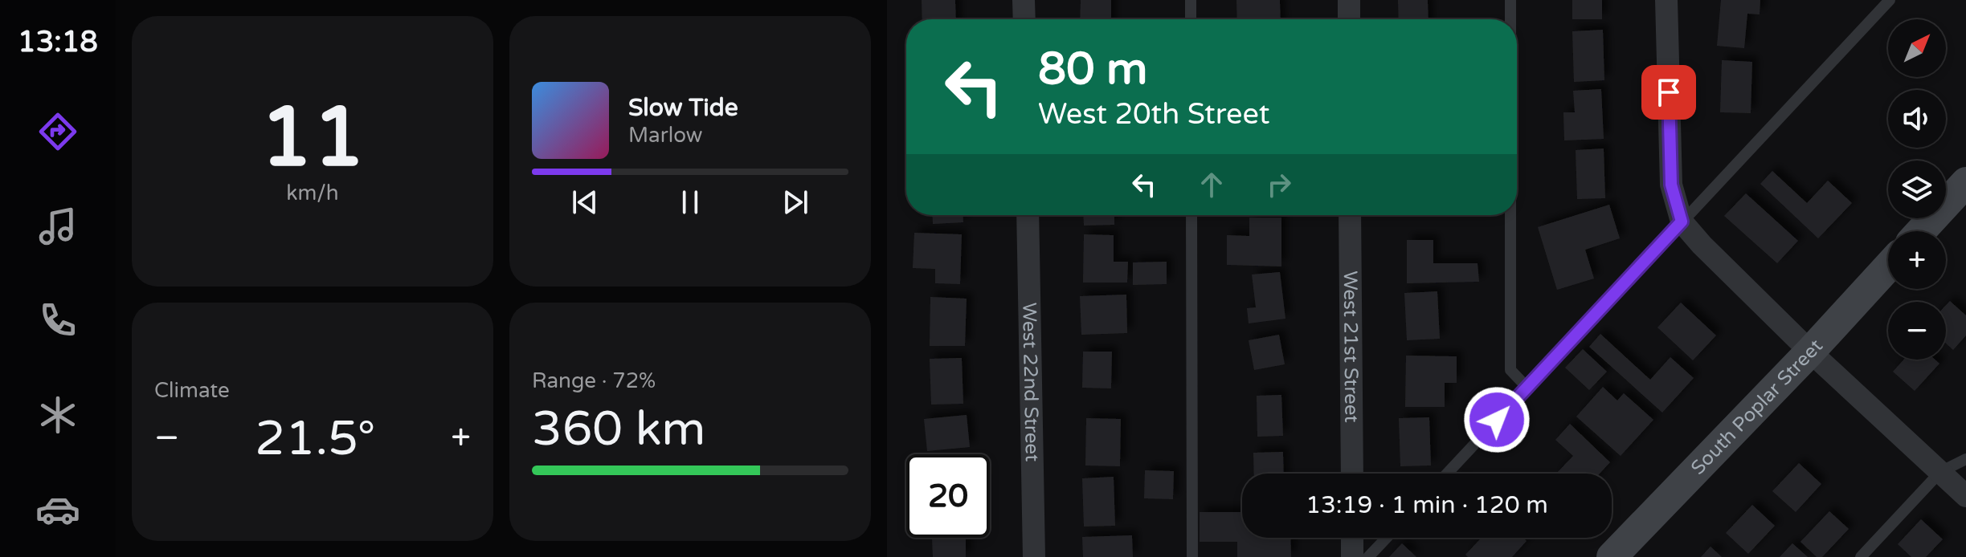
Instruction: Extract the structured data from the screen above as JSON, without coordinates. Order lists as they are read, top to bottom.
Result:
{
  "streets": {
    "main road": ["South Poplar Street"],
    "street": ["West 21st Street", "West 22nd Street"]
  },
  "north": "top right",
  "page": {
    "tabs": "13:18",
    "tile": [
      ["11", "km/h"],
      "Climate",
      ["Range · 72%", "360 km"]
    ],
    "map_buttons": ["+", "−"],
    "turn": ["80 m", "West 20th Street"],
    "song": ["Slow Tide", "Marlow"],
    "heat": ["−", "21.5°", "+"],
    "limit": "20",
    "trip": "13:19 · 1 min · 120 m"
  }
}
